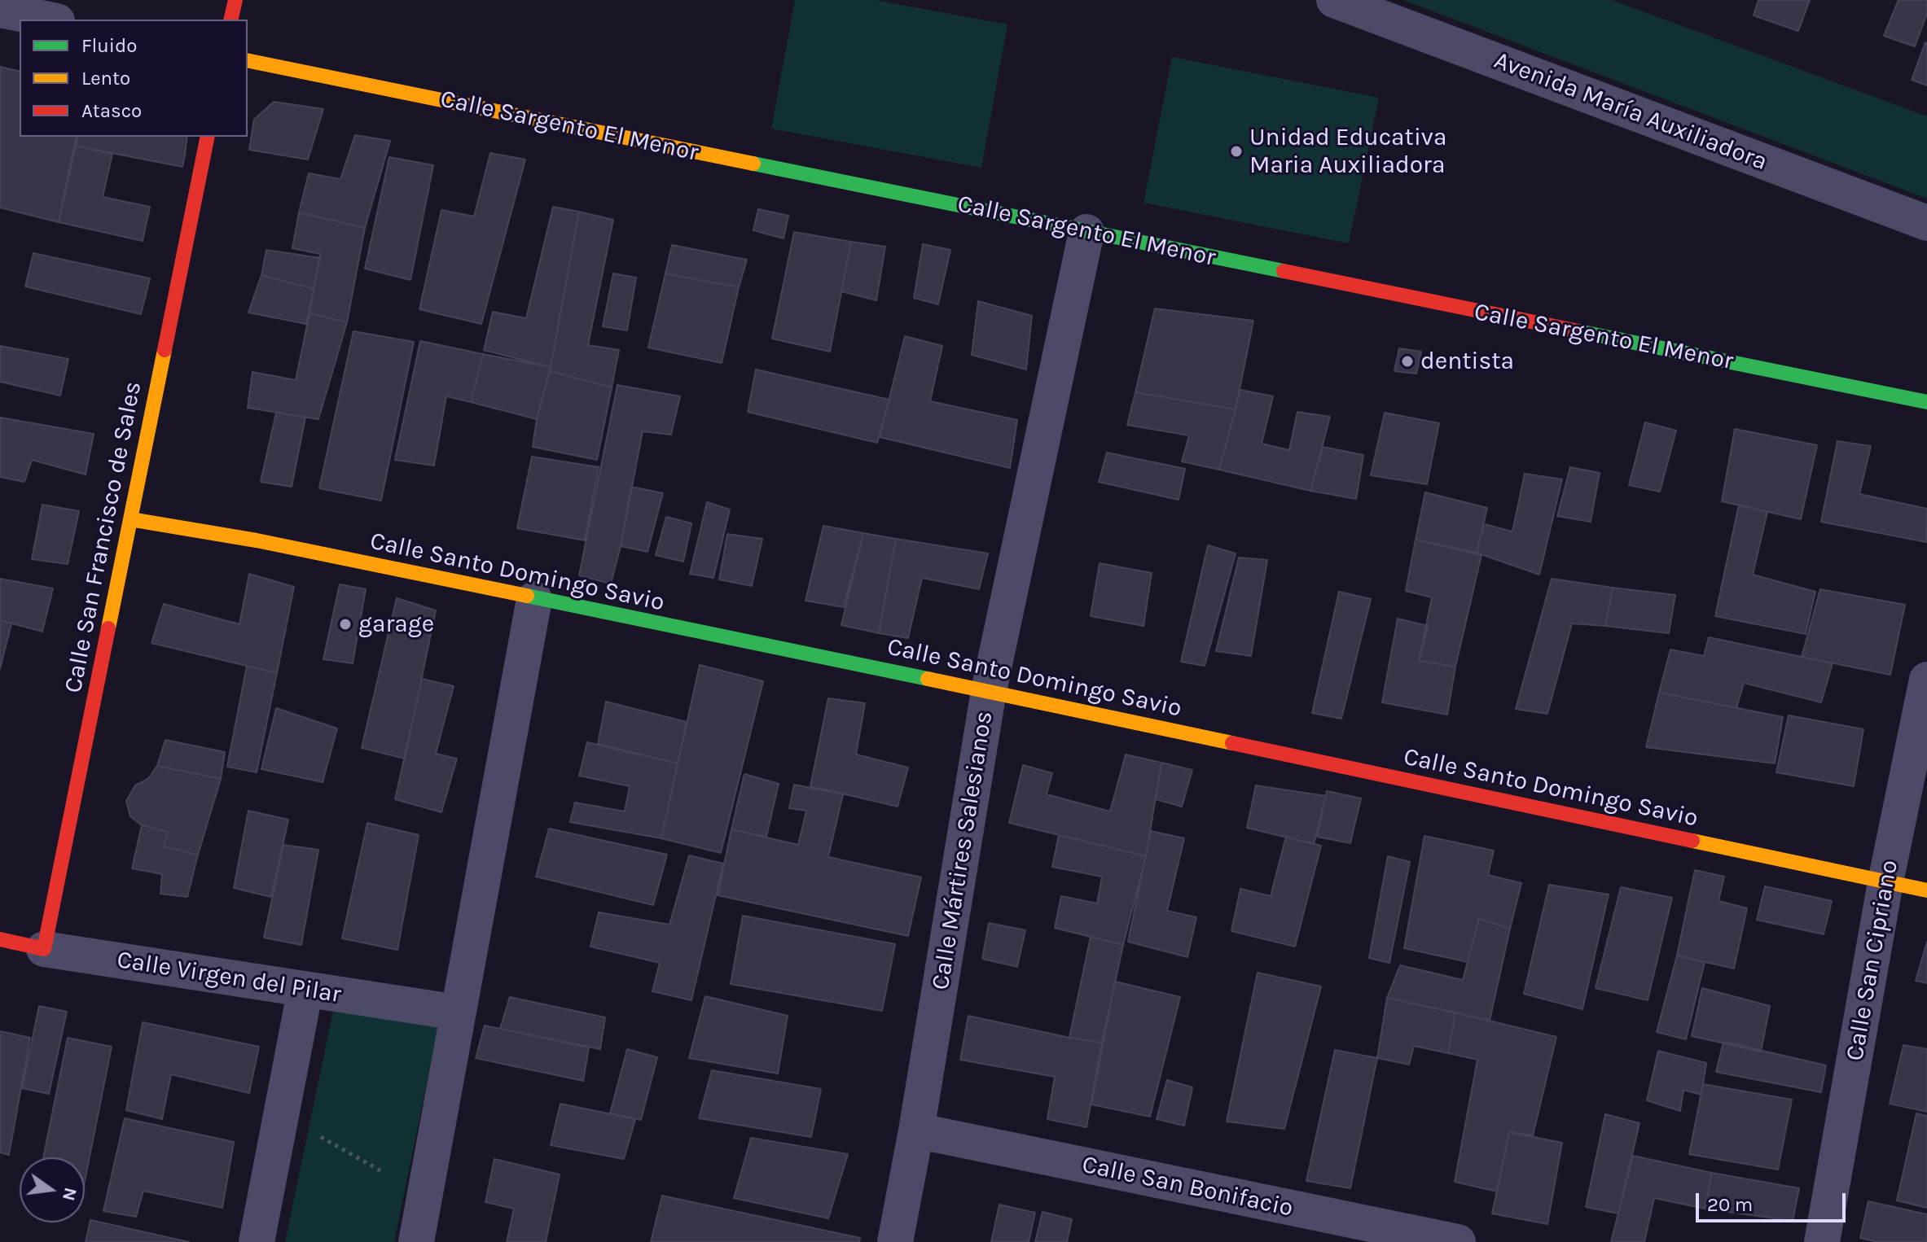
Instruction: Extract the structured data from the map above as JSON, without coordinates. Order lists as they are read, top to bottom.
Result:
{
  "streets": {
    "street": [
      "Avenida María Auxiliadora",
      "Calle Sargento El Menor",
      "Calle San Francisco de Sales",
      "Calle Santo Domingo Savio",
      "Calle Mártires Salesianos",
      "Calle San Cipriano",
      "Calle Virgen del Pilar",
      "Calle San Bonifacio"
    ]
  },
  "crossings": [
    ["Calle Sargento El Menor", "Calle Mártires Salesianos"],
    ["Calle San Francisco de Sales", "Calle Santo Domingo Savio"],
    ["Calle San Francisco de Sales", "Calle Virgen del Pilar"],
    ["Calle Santo Domingo Savio", "Calle Mártires Salesianos"],
    ["Calle Santo Domingo Savio", "Calle San Cipriano"],
    ["Calle Mártires Salesianos", "Calle San Bonifacio"]
  ],
  "places": ["Unidad Educativa Maria Auxiliadora", "dentista", "garage"],
  "legend": ["Fluido", "Lento", "Atasco"],
  "scale_bar": "20 m",
  "north": "right"
}
